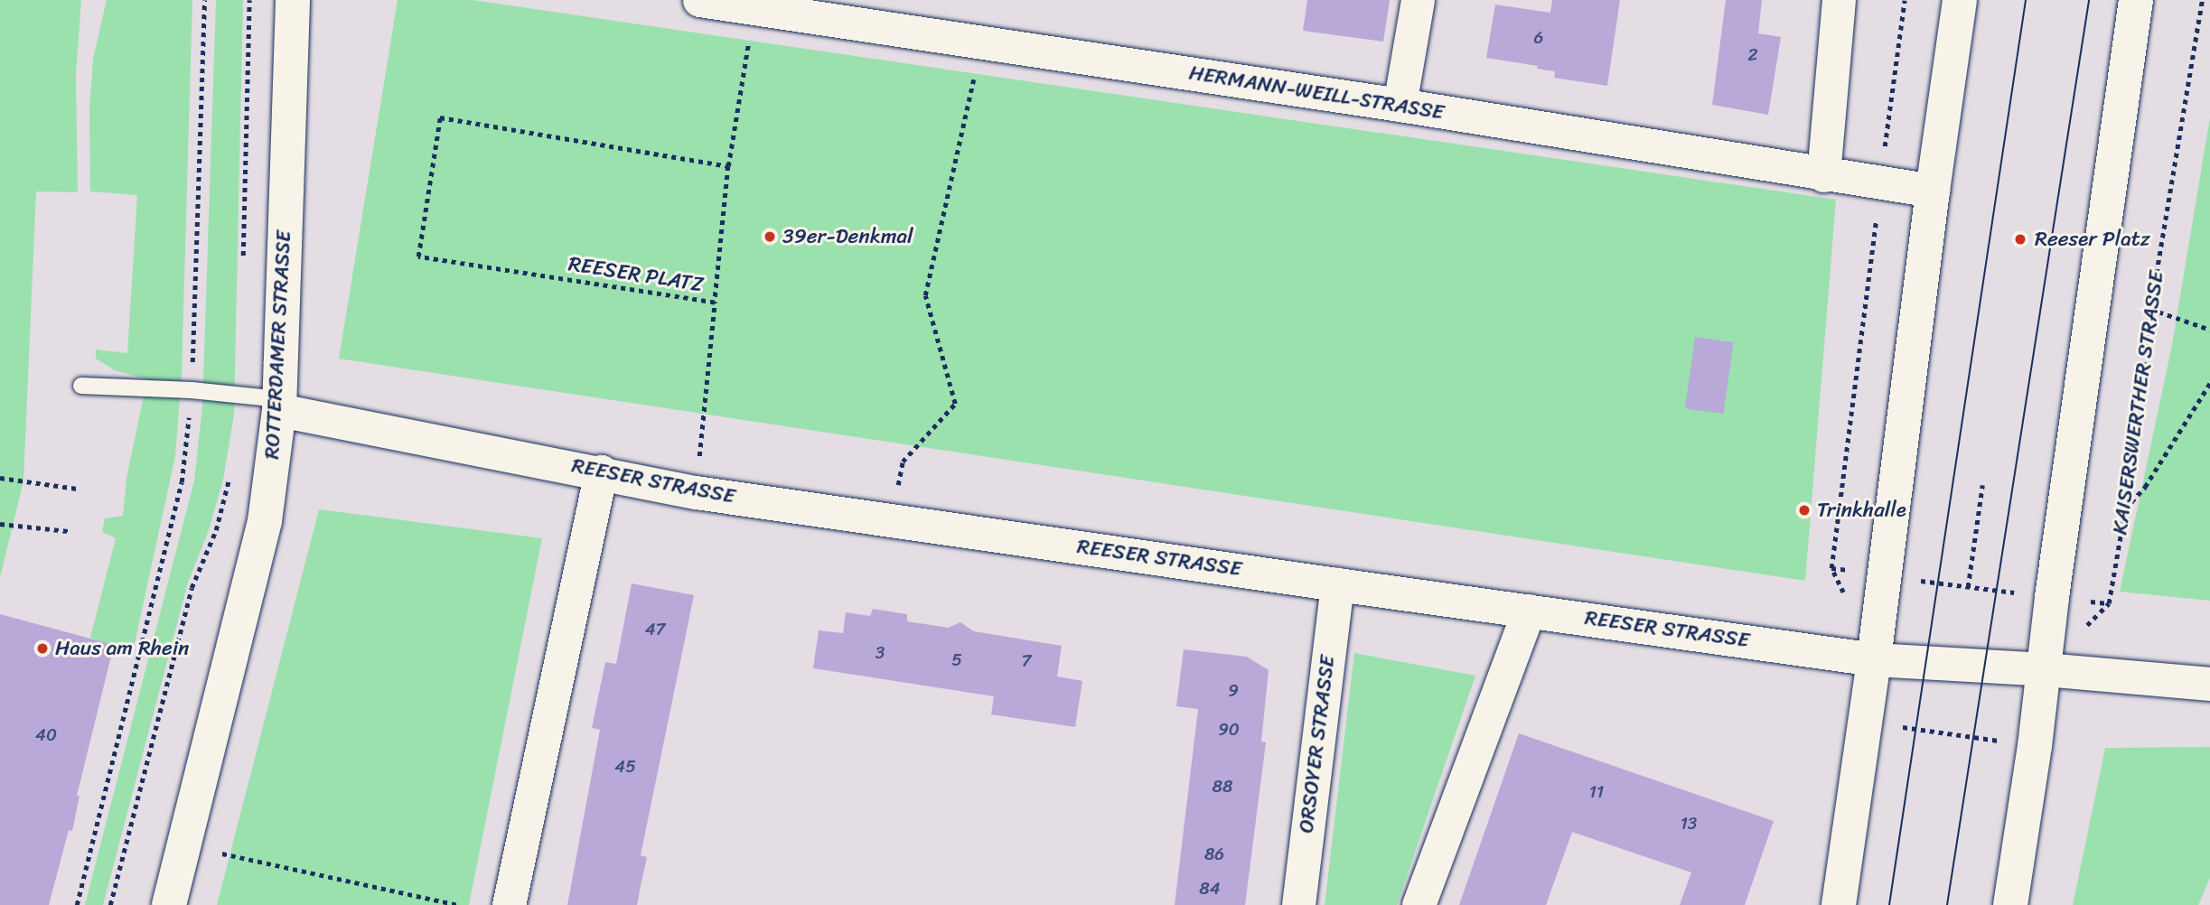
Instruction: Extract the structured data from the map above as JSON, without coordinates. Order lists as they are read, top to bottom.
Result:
{
  "streets": {
    "street": [
      "HERMANN-WEILL-STRASSE",
      "ROTTERDAMER STRASSE",
      "REESER STRASSE",
      "ORSOYER STRASSE"
    ],
    "path": ["REESER PLATZ", "KAISERSWERTHER STRASSE"]
  },
  "crossings": [
    ["ROTTERDAMER STRASSE", "REESER STRASSE"],
    ["REESER STRASSE", "ORSOYER STRASSE"]
  ],
  "places": [
    "39er-Denkmal",
    "Reeser Platz",
    "Trinkhalle",
    "Haus am Rhein"
  ],
  "house_numbers": [
    "6",
    "2",
    "47",
    "3",
    "5",
    "7",
    "9",
    "90",
    "40",
    "45",
    "88",
    "11",
    "13",
    "86",
    "84"
  ]
}
